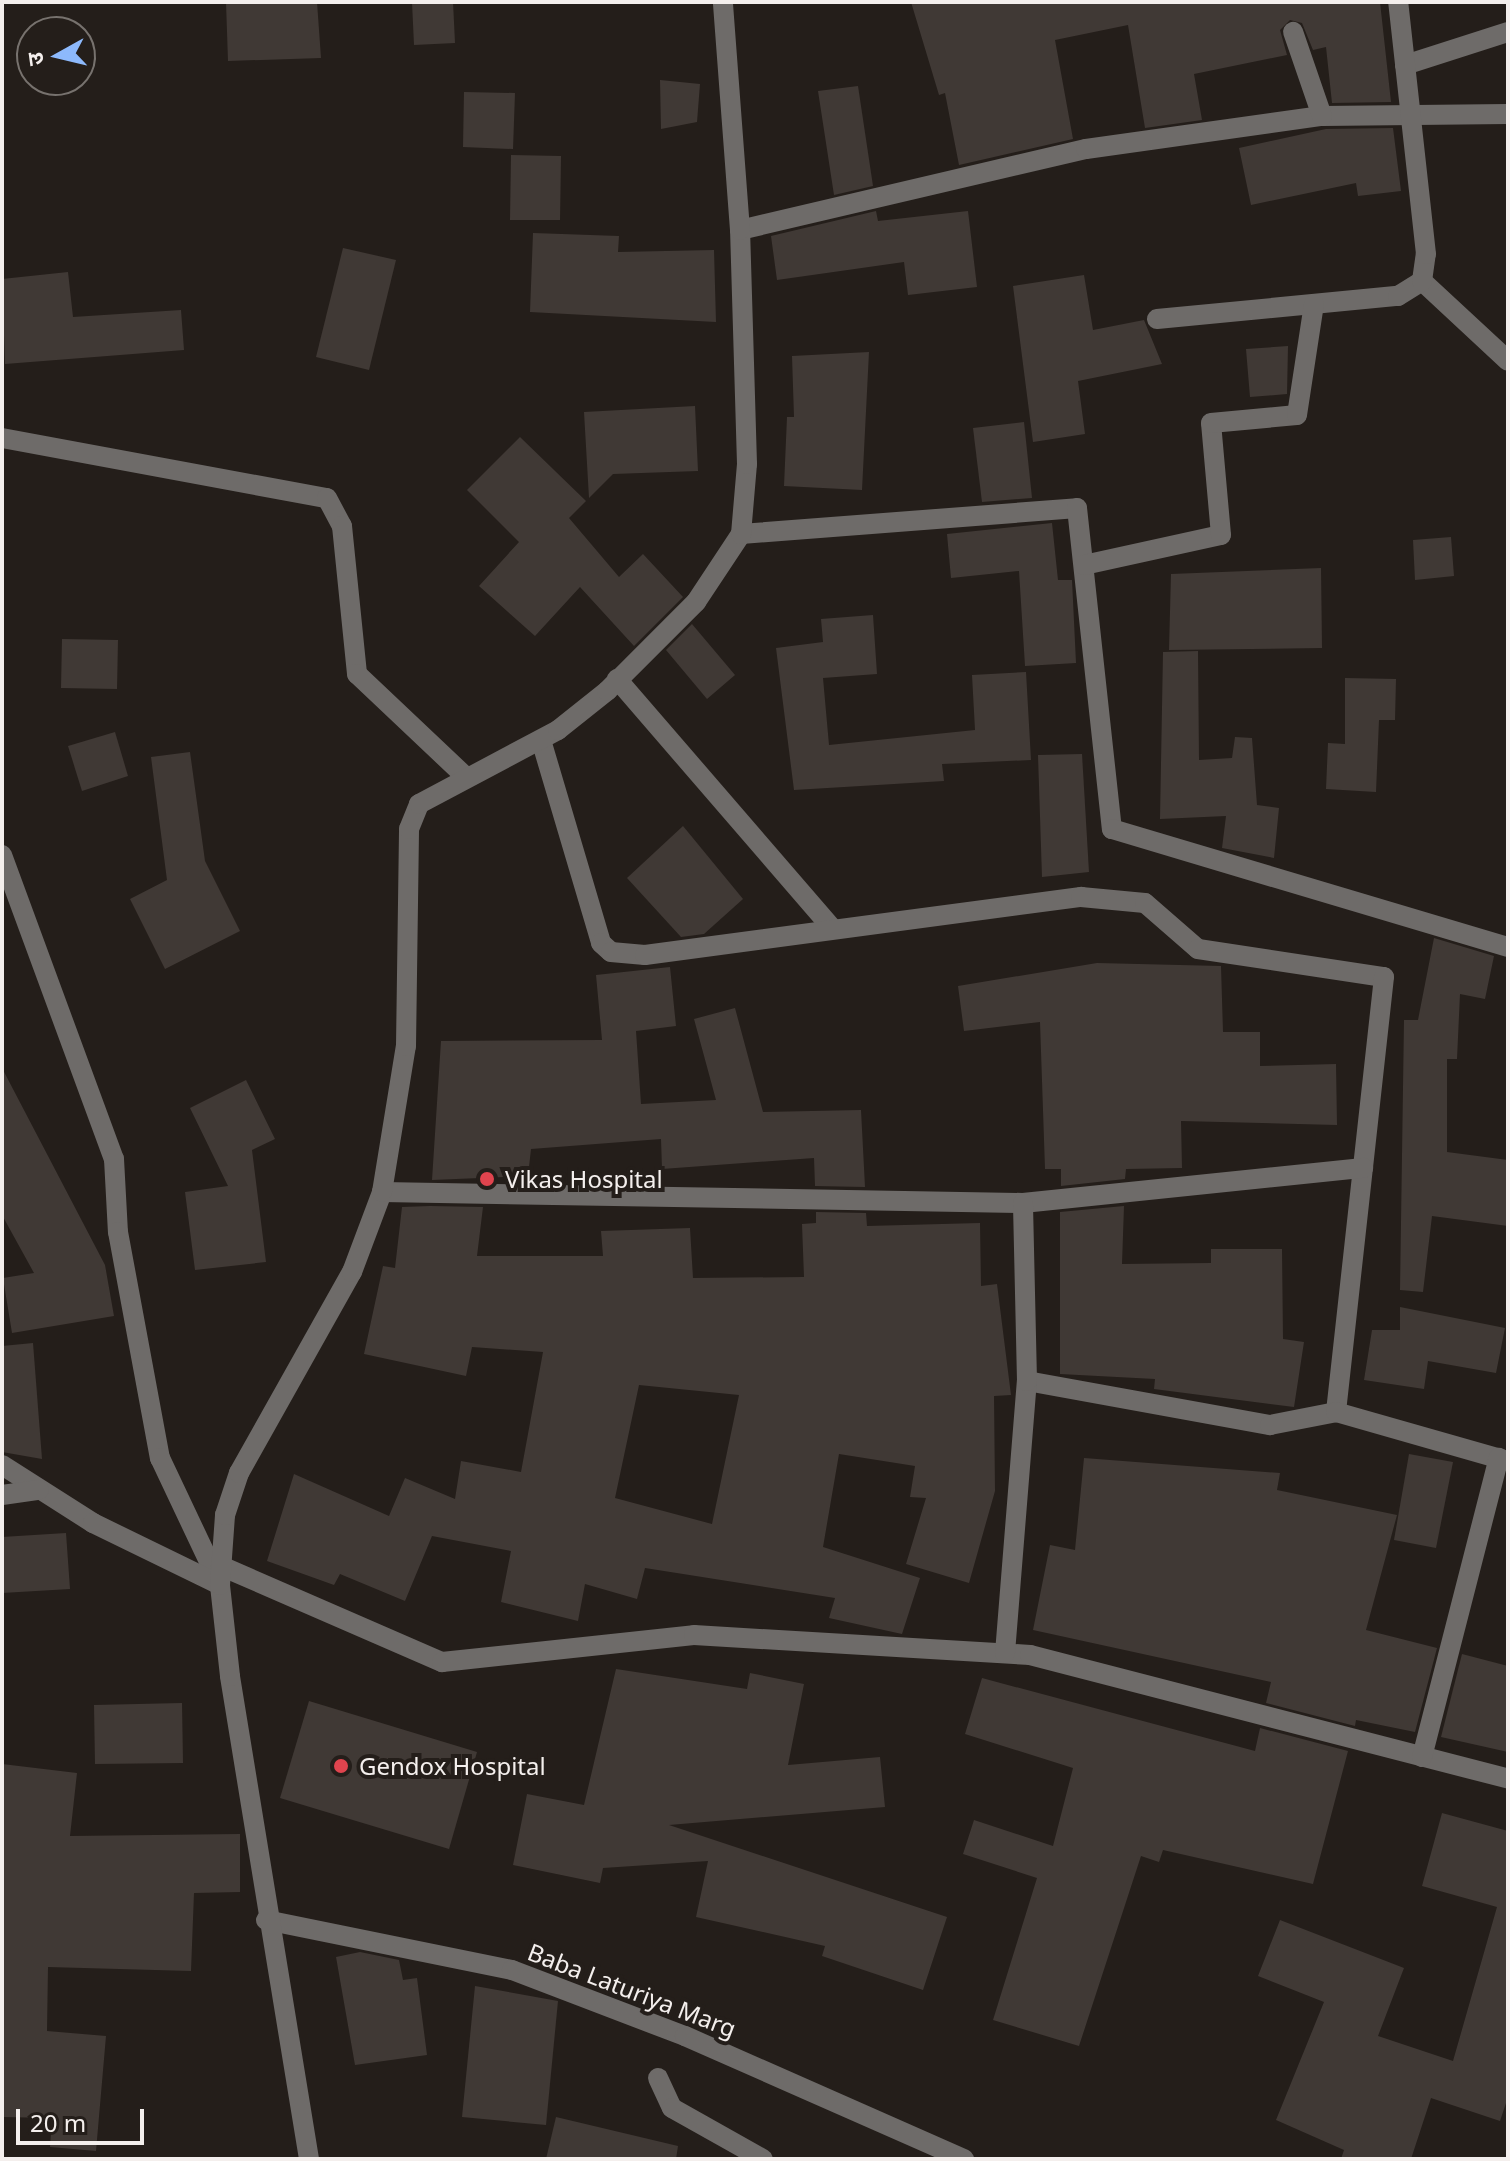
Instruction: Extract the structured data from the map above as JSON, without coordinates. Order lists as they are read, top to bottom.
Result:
{
  "streets": {
    "street": ["Baba Laturiya Marg"]
  },
  "places": ["Vikas Hospital", "Gendox Hospital"],
  "scale_bar": "20 m",
  "north": "left"
}
